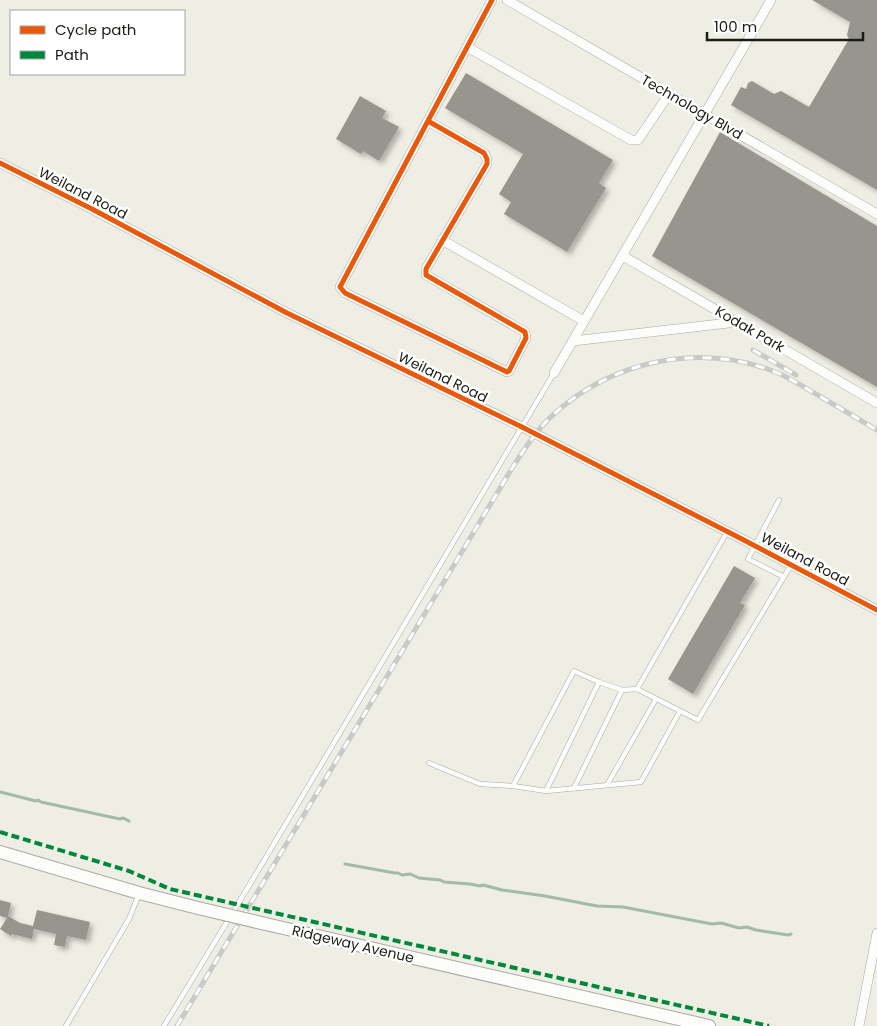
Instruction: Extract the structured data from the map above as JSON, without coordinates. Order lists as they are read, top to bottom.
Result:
{
  "streets": {
    "main road": ["Ridgeway Avenue"],
    "street": ["Technology Blvd", "Weiland Road", "Kodak Park"]
  },
  "legend": ["Cycle path", "Path"],
  "scale_bar": "100 m"
}
